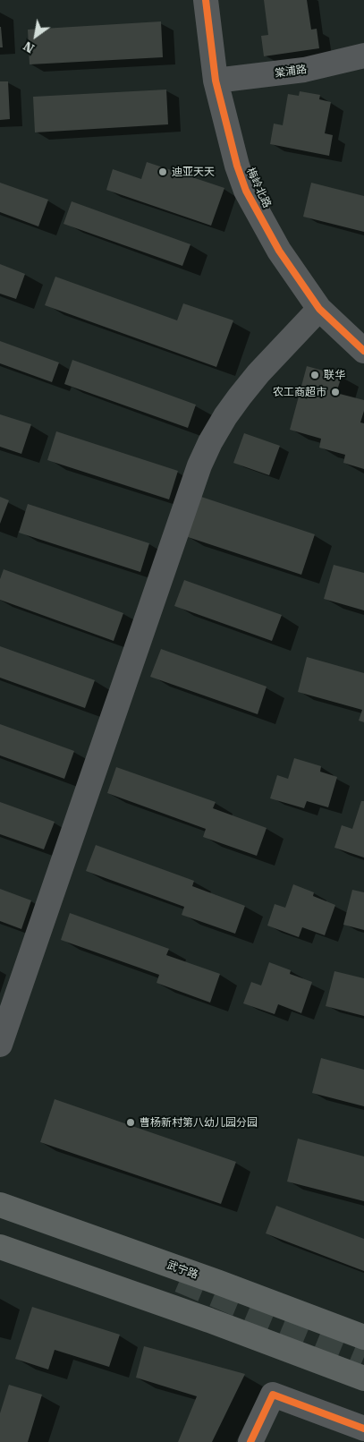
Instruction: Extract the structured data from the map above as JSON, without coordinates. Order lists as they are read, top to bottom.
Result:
{
  "streets": {
    "main road": ["武宁路"],
    "street": ["棠浦路", "梅岭北路"]
  },
  "crossings": [
    ["棠浦路", "梅岭北路"]
  ],
  "places": [
    "迪亚天天",
    "联华",
    "农工商超市",
    "曹杨新村第八幼儿园分园"
  ],
  "north": "bottom left"
}
